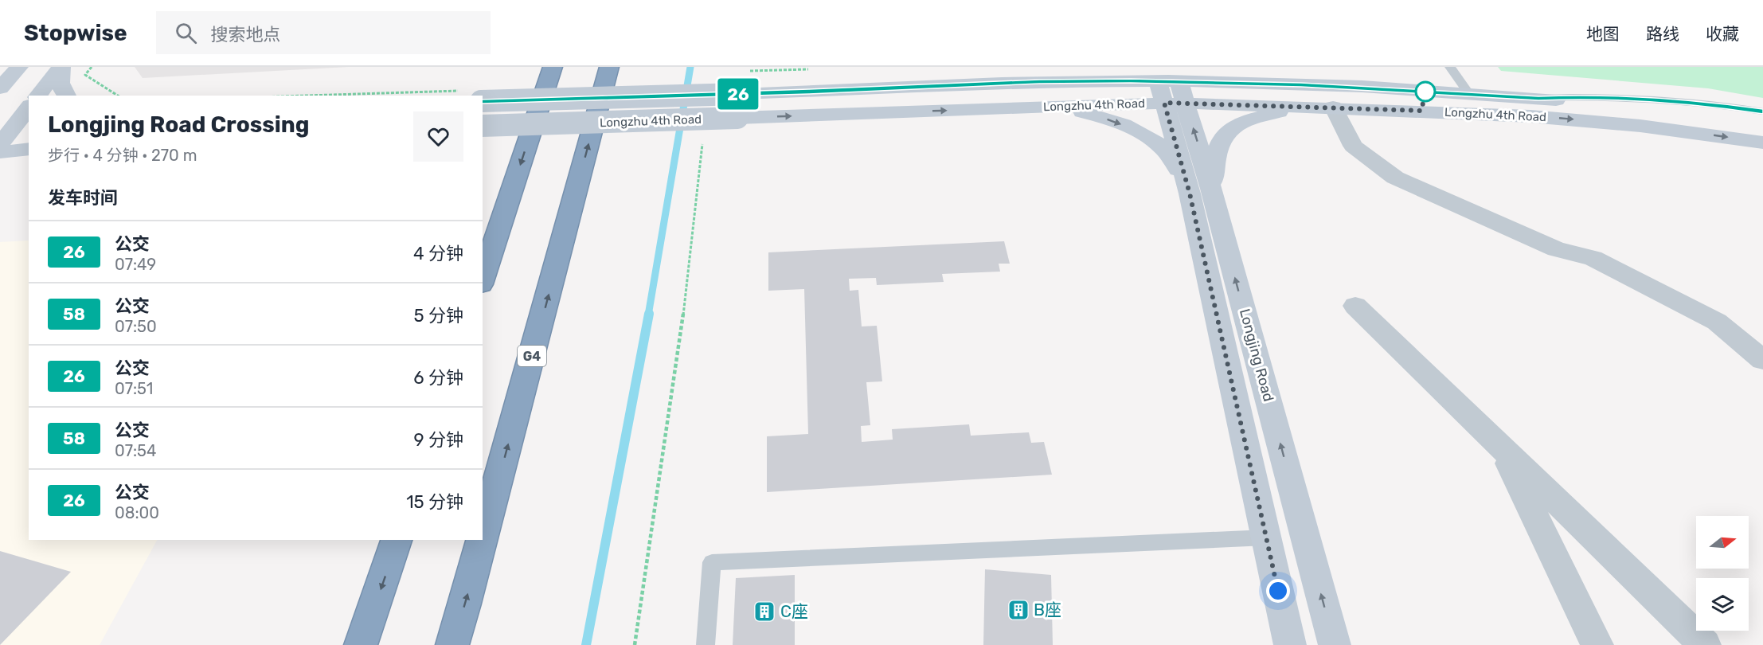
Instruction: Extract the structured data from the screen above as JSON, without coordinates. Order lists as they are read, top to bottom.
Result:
{
  "streets": {
    "highway": ["G4"],
    "main road": ["Longzhu 4th Road", "Longjing Road"]
  },
  "crossings": [
    ["Longzhu 4th Road", "Longjing Road"]
  ],
  "places": {
    "building": ["B座", "C座"]
  },
  "lines": ["bus line 26"],
  "north": "right",
  "page": {
    "header": "Stopwise",
    "search": "搜索地点",
    "nav": ["地图", "路线", "收藏"],
    "on_map": "26",
    "heading": [
      ["Longjing Road Crossing", "步行 · 4 分钟 · 270 m"],
      "发车时间"
    ],
    "list": [
      {
        "mark": "26",
        "name": "公交",
        "note": "07:49",
        "value": "4 分钟"
      },
      {
        "mark": "58",
        "name": "公交",
        "note": "07:50",
        "value": "5 分钟"
      },
      {
        "mark": "26",
        "name": "公交",
        "note": "07:51",
        "value": "6 分钟"
      },
      {
        "mark": "58",
        "name": "公交",
        "note": "07:54",
        "value": "9 分钟"
      },
      {
        "mark": "26",
        "name": "公交",
        "note": "08:00",
        "value": "15 分钟"
      }
    ]
  }
}
